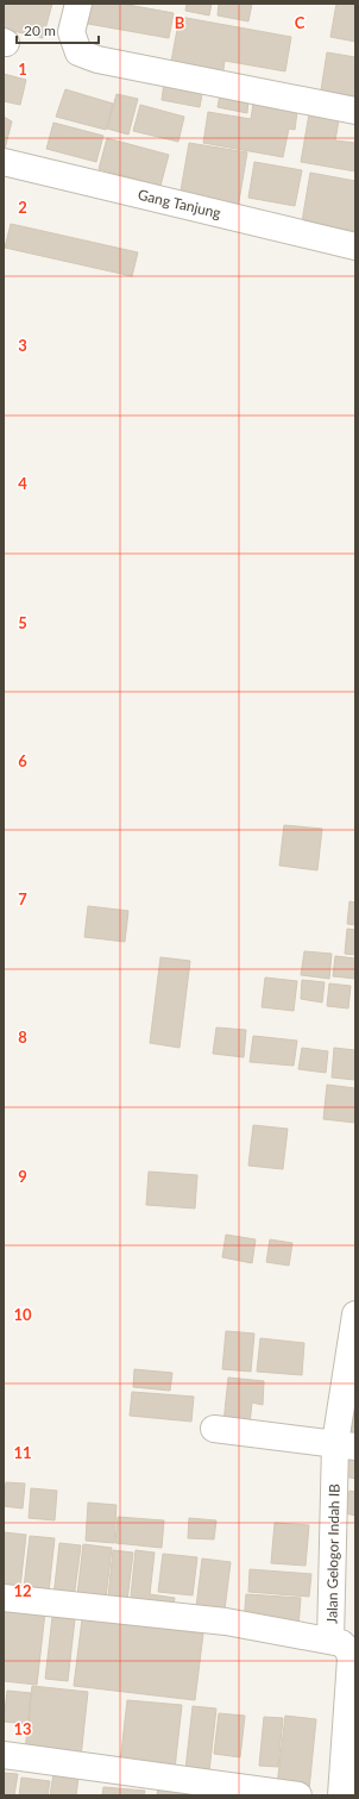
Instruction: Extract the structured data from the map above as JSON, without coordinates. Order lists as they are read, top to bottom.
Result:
{
  "streets": {
    "street": ["Gang Tanjung", "Jalan Gelogor Indah IB"]
  },
  "scale_bar": "20 m",
  "grid": {
    "columns": ["B", "C"],
    "rows": [
      "1",
      "2",
      "3",
      "4",
      "5",
      "6",
      "7",
      "8",
      "9",
      "10",
      "11",
      "12",
      "13"
    ]
  }
}
